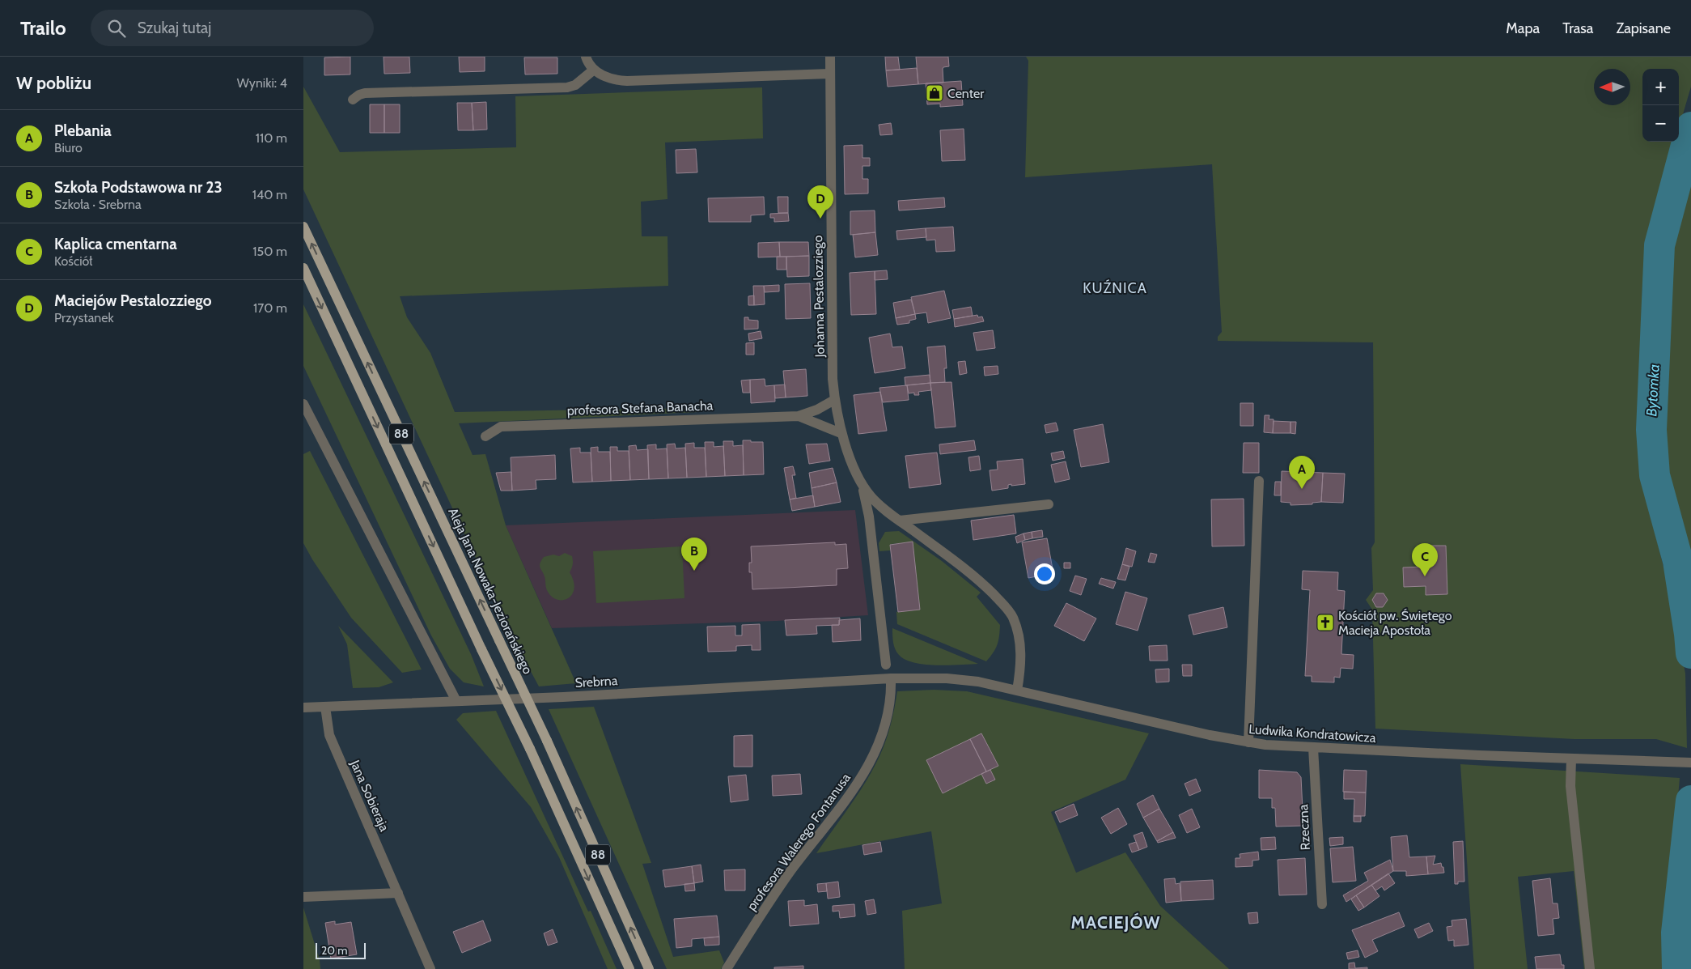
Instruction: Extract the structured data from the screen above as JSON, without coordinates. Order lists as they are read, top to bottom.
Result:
{
  "streets": {
    "main road": ["88", "Aleja Jana Nowaka-Jeziorańskiego"],
    "street": [
      "Johanna Pestalozziego",
      "profesora Stefana Banacha",
      "Srebrna",
      "Ludwika Kondratowicza",
      "Jana Sobieraja",
      "Rzeczna",
      "profesora Walerego Fontanusa"
    ]
  },
  "crossings": [
    ["Johanna Pestalozziego", "profesora Stefana Banacha"],
    ["Johanna Pestalozziego", "Ludwika Kondratowicza"],
    ["Srebrna", "Ludwika Kondratowicza"],
    ["Srebrna", "Jana Sobieraja"],
    ["Srebrna", "profesora Walerego Fontanusa"],
    ["Ludwika Kondratowicza", "Rzeczna"],
    ["Ludwika Kondratowicza", "profesora Walerego Fontanusa"]
  ],
  "districts": ["KUŹNICA", "MACIEJÓW"],
  "water": ["Bytomka"],
  "places": {
    "shop": ["Center"],
    "church": ["Kościół pw. Świętego Macieja Apostoła"]
  },
  "scale_bar": "20 m",
  "north": "left",
  "page": {
    "header": "Trailo",
    "search": "Szukaj tutaj",
    "nav": ["Mapa", "Trasa", "Zapisane"],
    "heading": ["W pobliżu", "Wyniki: 4"],
    "map_buttons": ["+", "−"],
    "list": [
      {
        "mark": "A",
        "name": "Plebania",
        "note": "Biuro",
        "value": "110 m"
      },
      {
        "mark": "B",
        "name": "Szkoła Podstawowa nr 23",
        "note": "Szkoła · Srebrna",
        "value": "140 m"
      },
      {
        "mark": "C",
        "name": "Kaplica cmentarna",
        "note": "Kościół",
        "value": "150 m"
      },
      {
        "mark": "D",
        "name": "Maciejów Pestalozziego",
        "note": "Przystanek",
        "value": "170 m"
      }
    ],
    "pins": [
      "D",
      "A",
      "B",
      "C"
    ],
    "scale": "20 m"
  }
}
